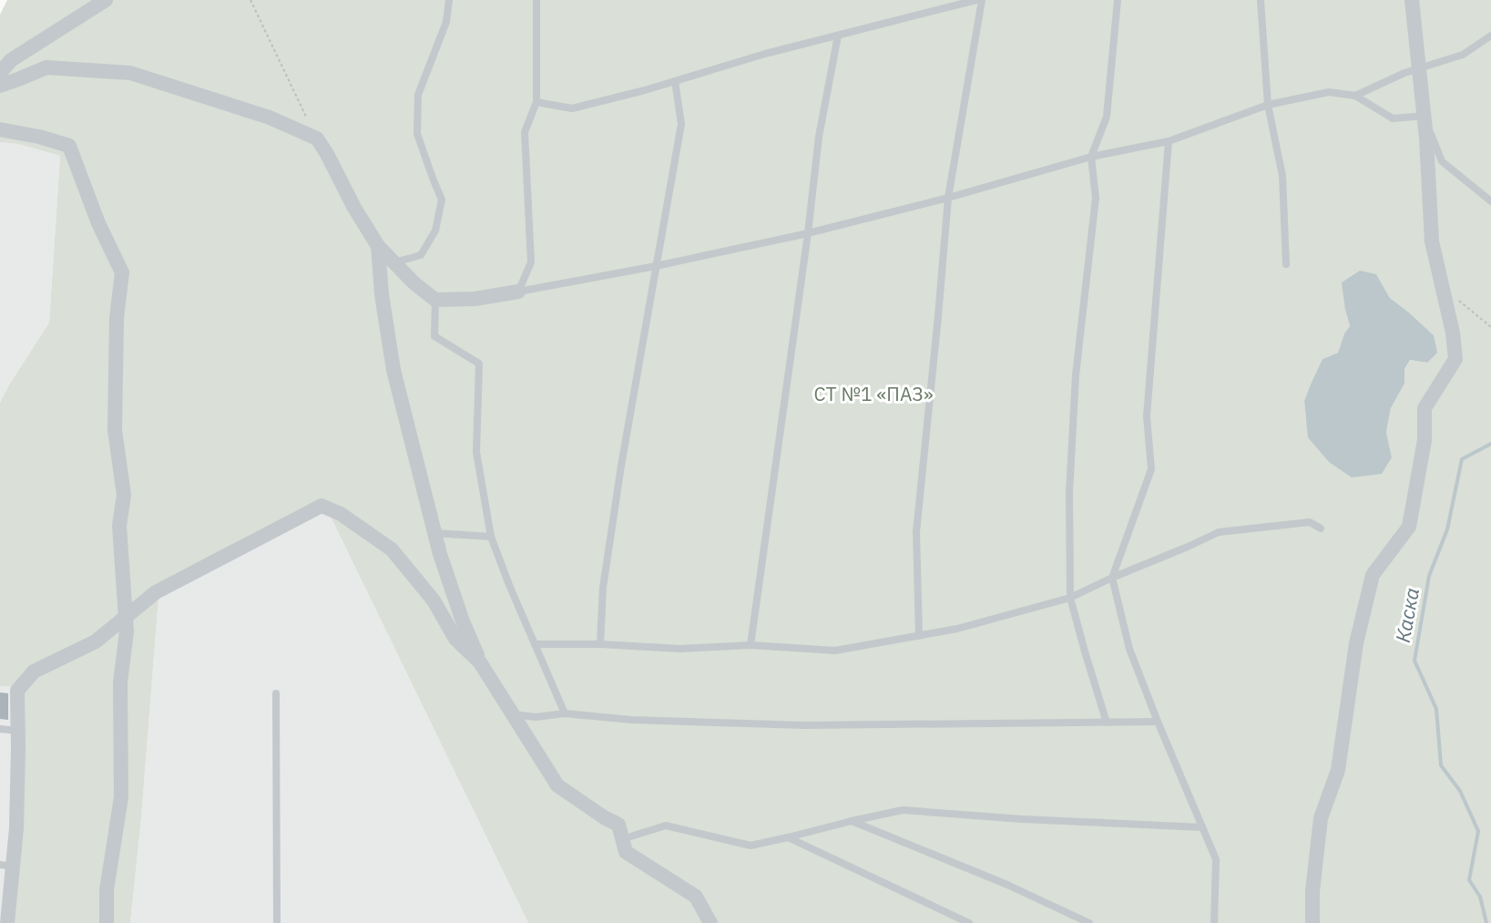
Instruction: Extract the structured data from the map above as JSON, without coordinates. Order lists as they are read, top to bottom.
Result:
{
  "water": ["Каска"],
  "parks": ["СТ №1 «ПАЗ»"]
}
